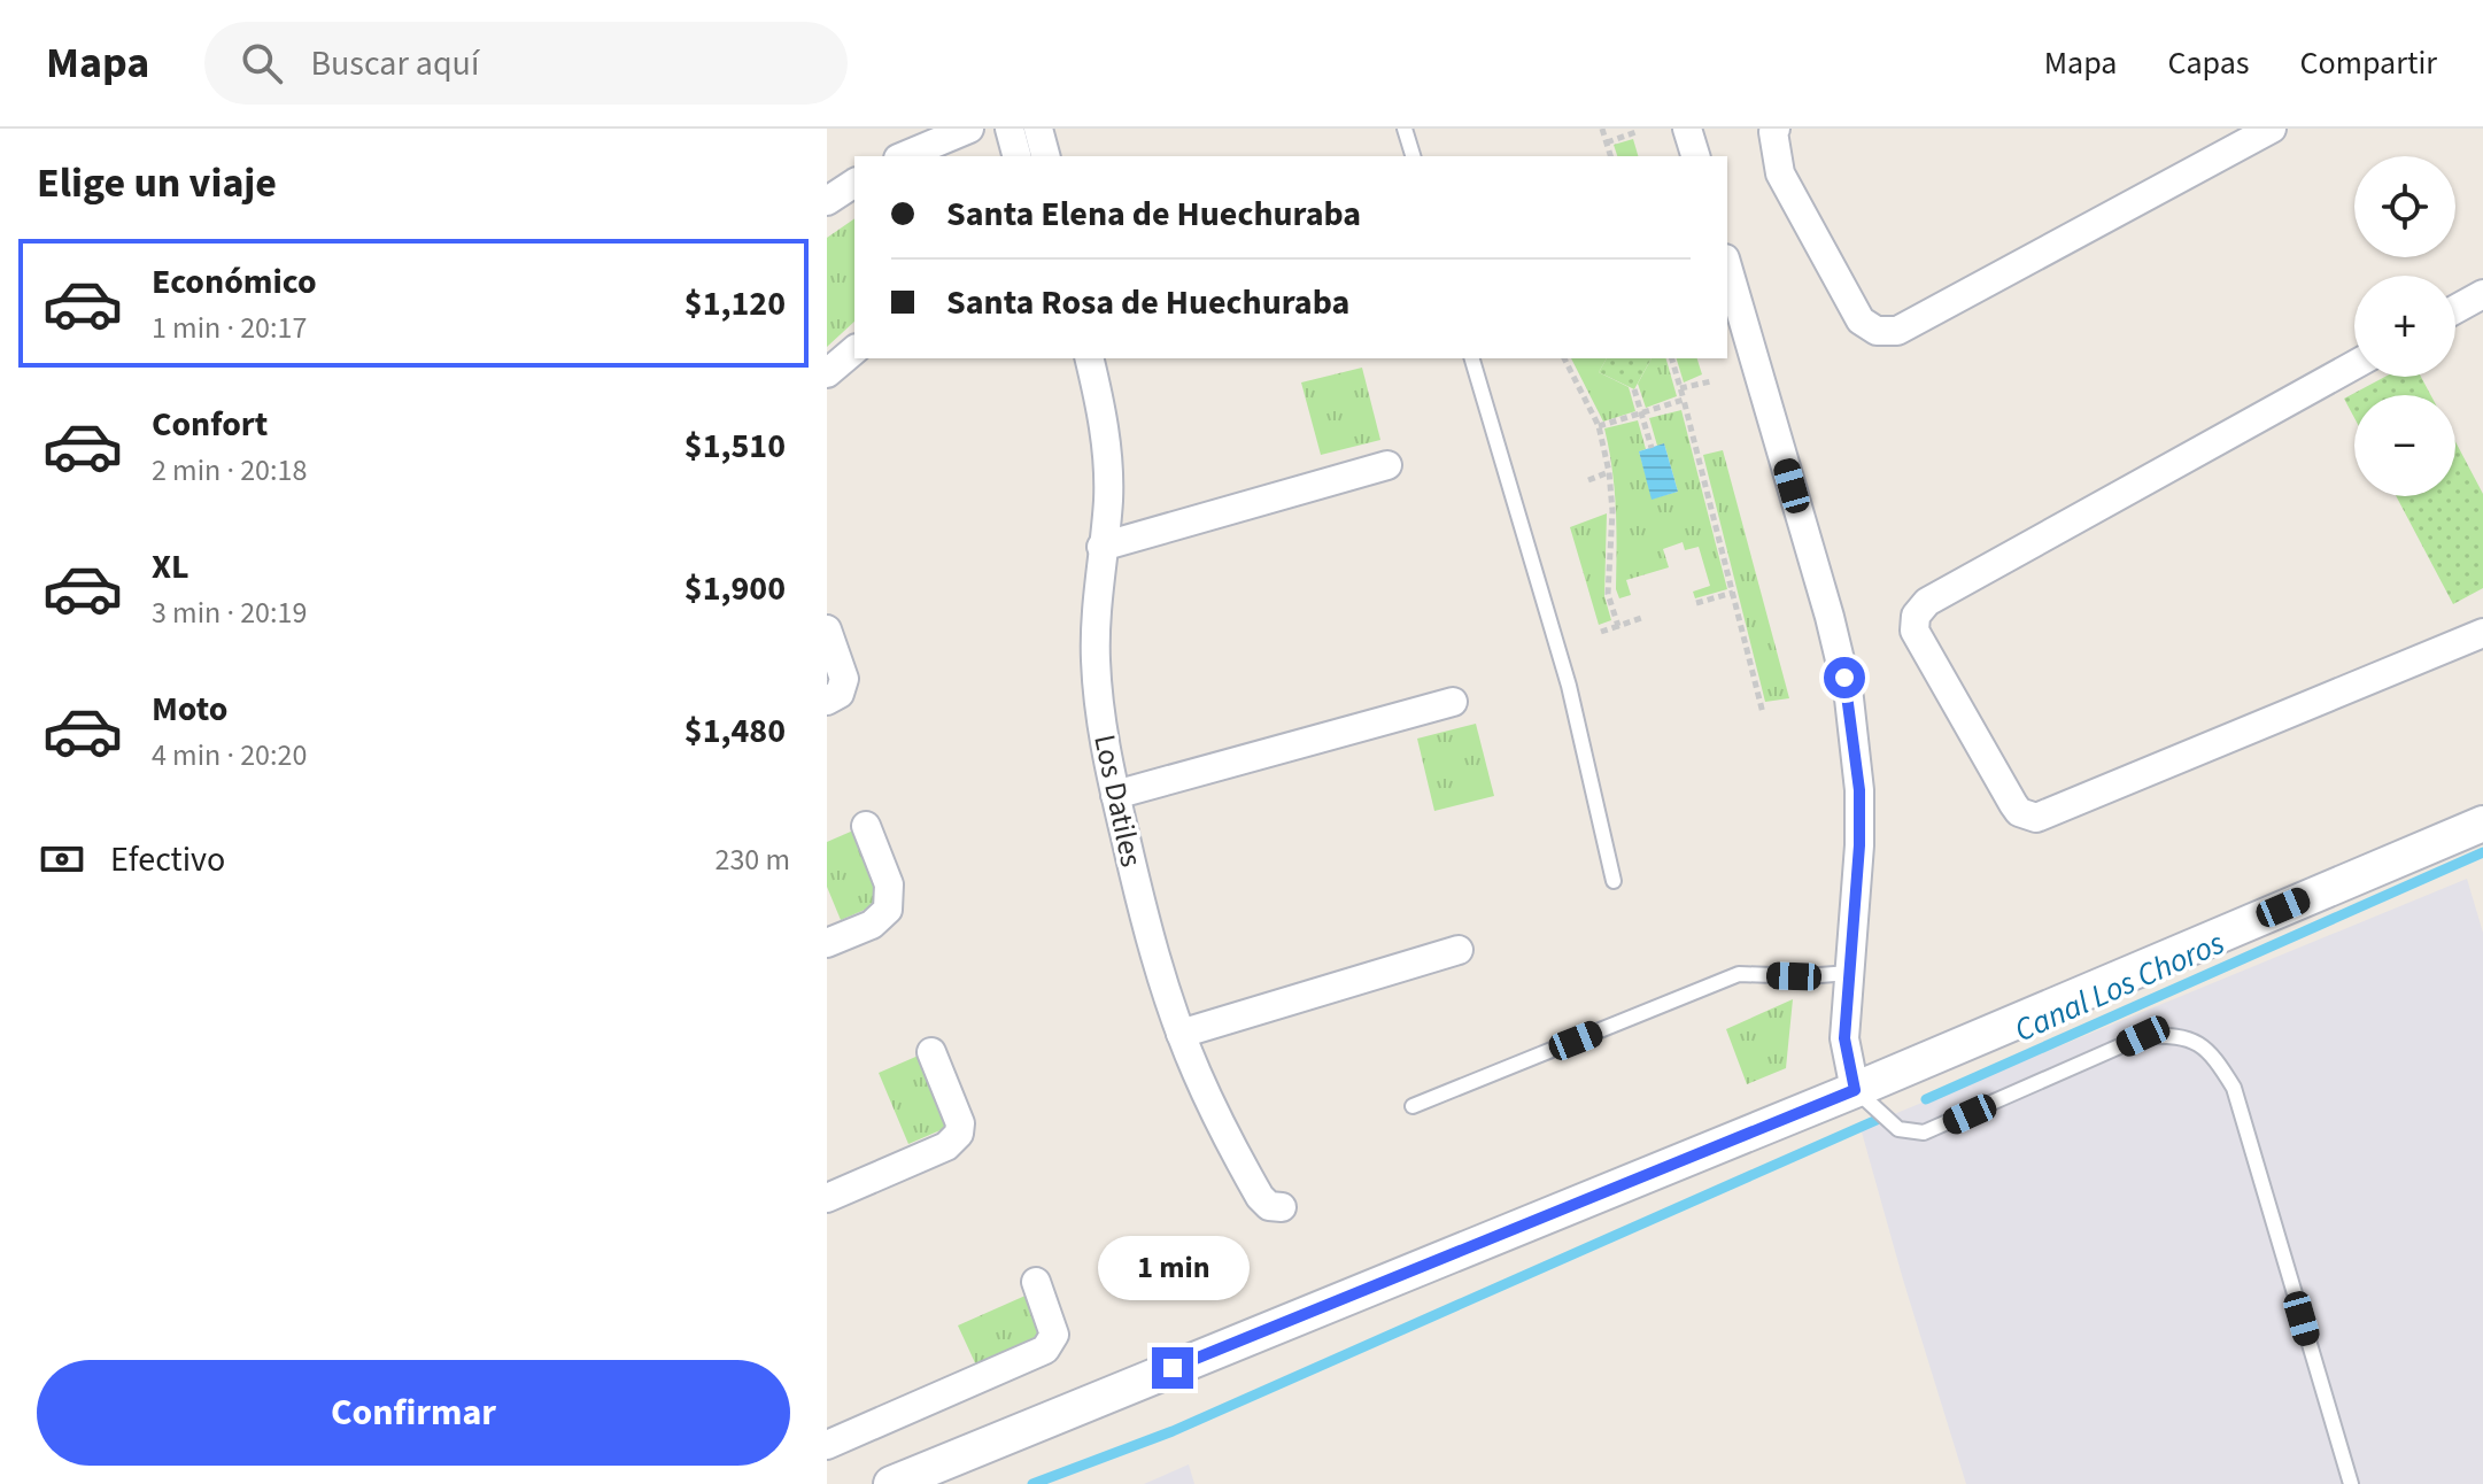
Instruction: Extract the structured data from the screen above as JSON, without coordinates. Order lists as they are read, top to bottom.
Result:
{
  "streets": {
    "street": ["Los Datiles"]
  },
  "water": ["Canal Los Choros"],
  "page": {
    "header": "Mapa",
    "search": "Buscar aquí",
    "nav": ["Mapa", "Capas", "Compartir"],
    "heading": "Elige un viaje",
    "map_buttons": ["+", "−"],
    "banner": ["Santa Elena de Huechuraba", "Santa Rosa de Huechuraba"],
    "list": [
      {
        "name": "Económico",
        "note": "1 min · 20:17",
        "value": "$1,120"
      },
      {
        "name": "Confort",
        "note": "2 min · 20:18",
        "value": "$1,510"
      },
      {
        "name": "XL",
        "note": "3 min · 20:19",
        "value": "$1,900"
      },
      {
        "name": "Moto",
        "note": "4 min · 20:20",
        "value": "$1,480"
      }
    ],
    "pay": ["Efectivo", "230 m"],
    "bubble": "1 min",
    "buttons": "Confirmar"
  }
}
